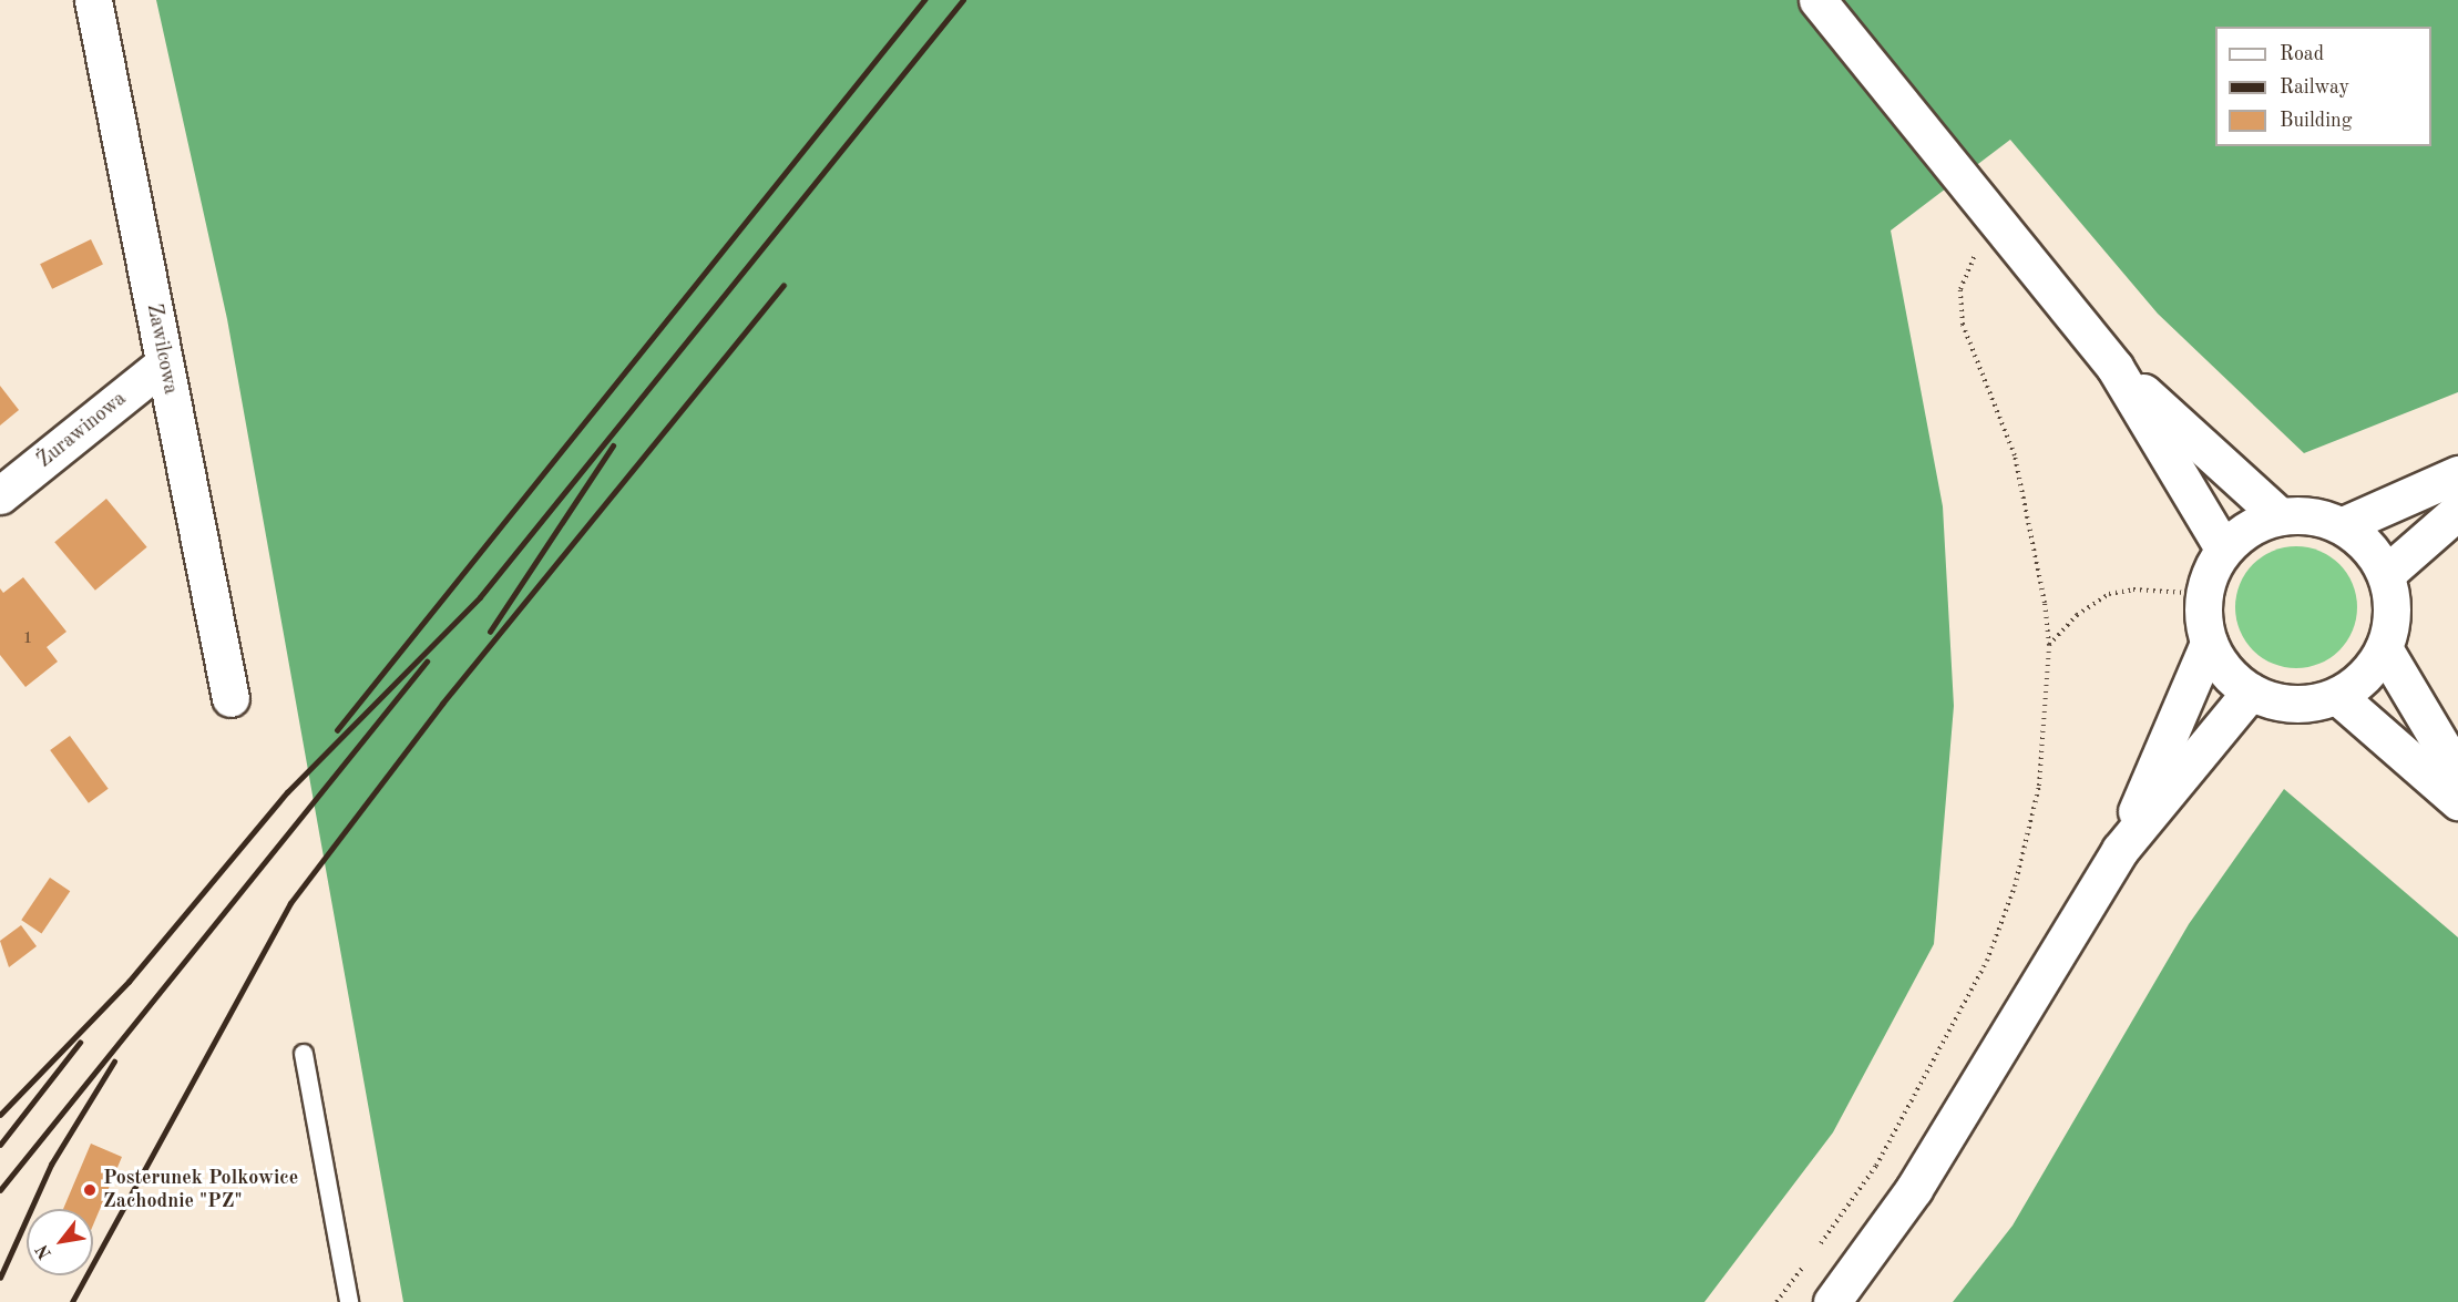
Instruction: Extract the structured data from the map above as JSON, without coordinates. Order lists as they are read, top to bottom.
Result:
{
  "streets": {
    "street": ["Zawilcowa", "Żurawinowa"]
  },
  "crossings": [
    ["Zawilcowa", "Żurawinowa"]
  ],
  "places": ["Posterunek Polkowice Zachodnie \"PZ\""],
  "house_numbers": ["1"],
  "legend": ["Road", "Railway", "Building"],
  "north": "bottom left"
}
